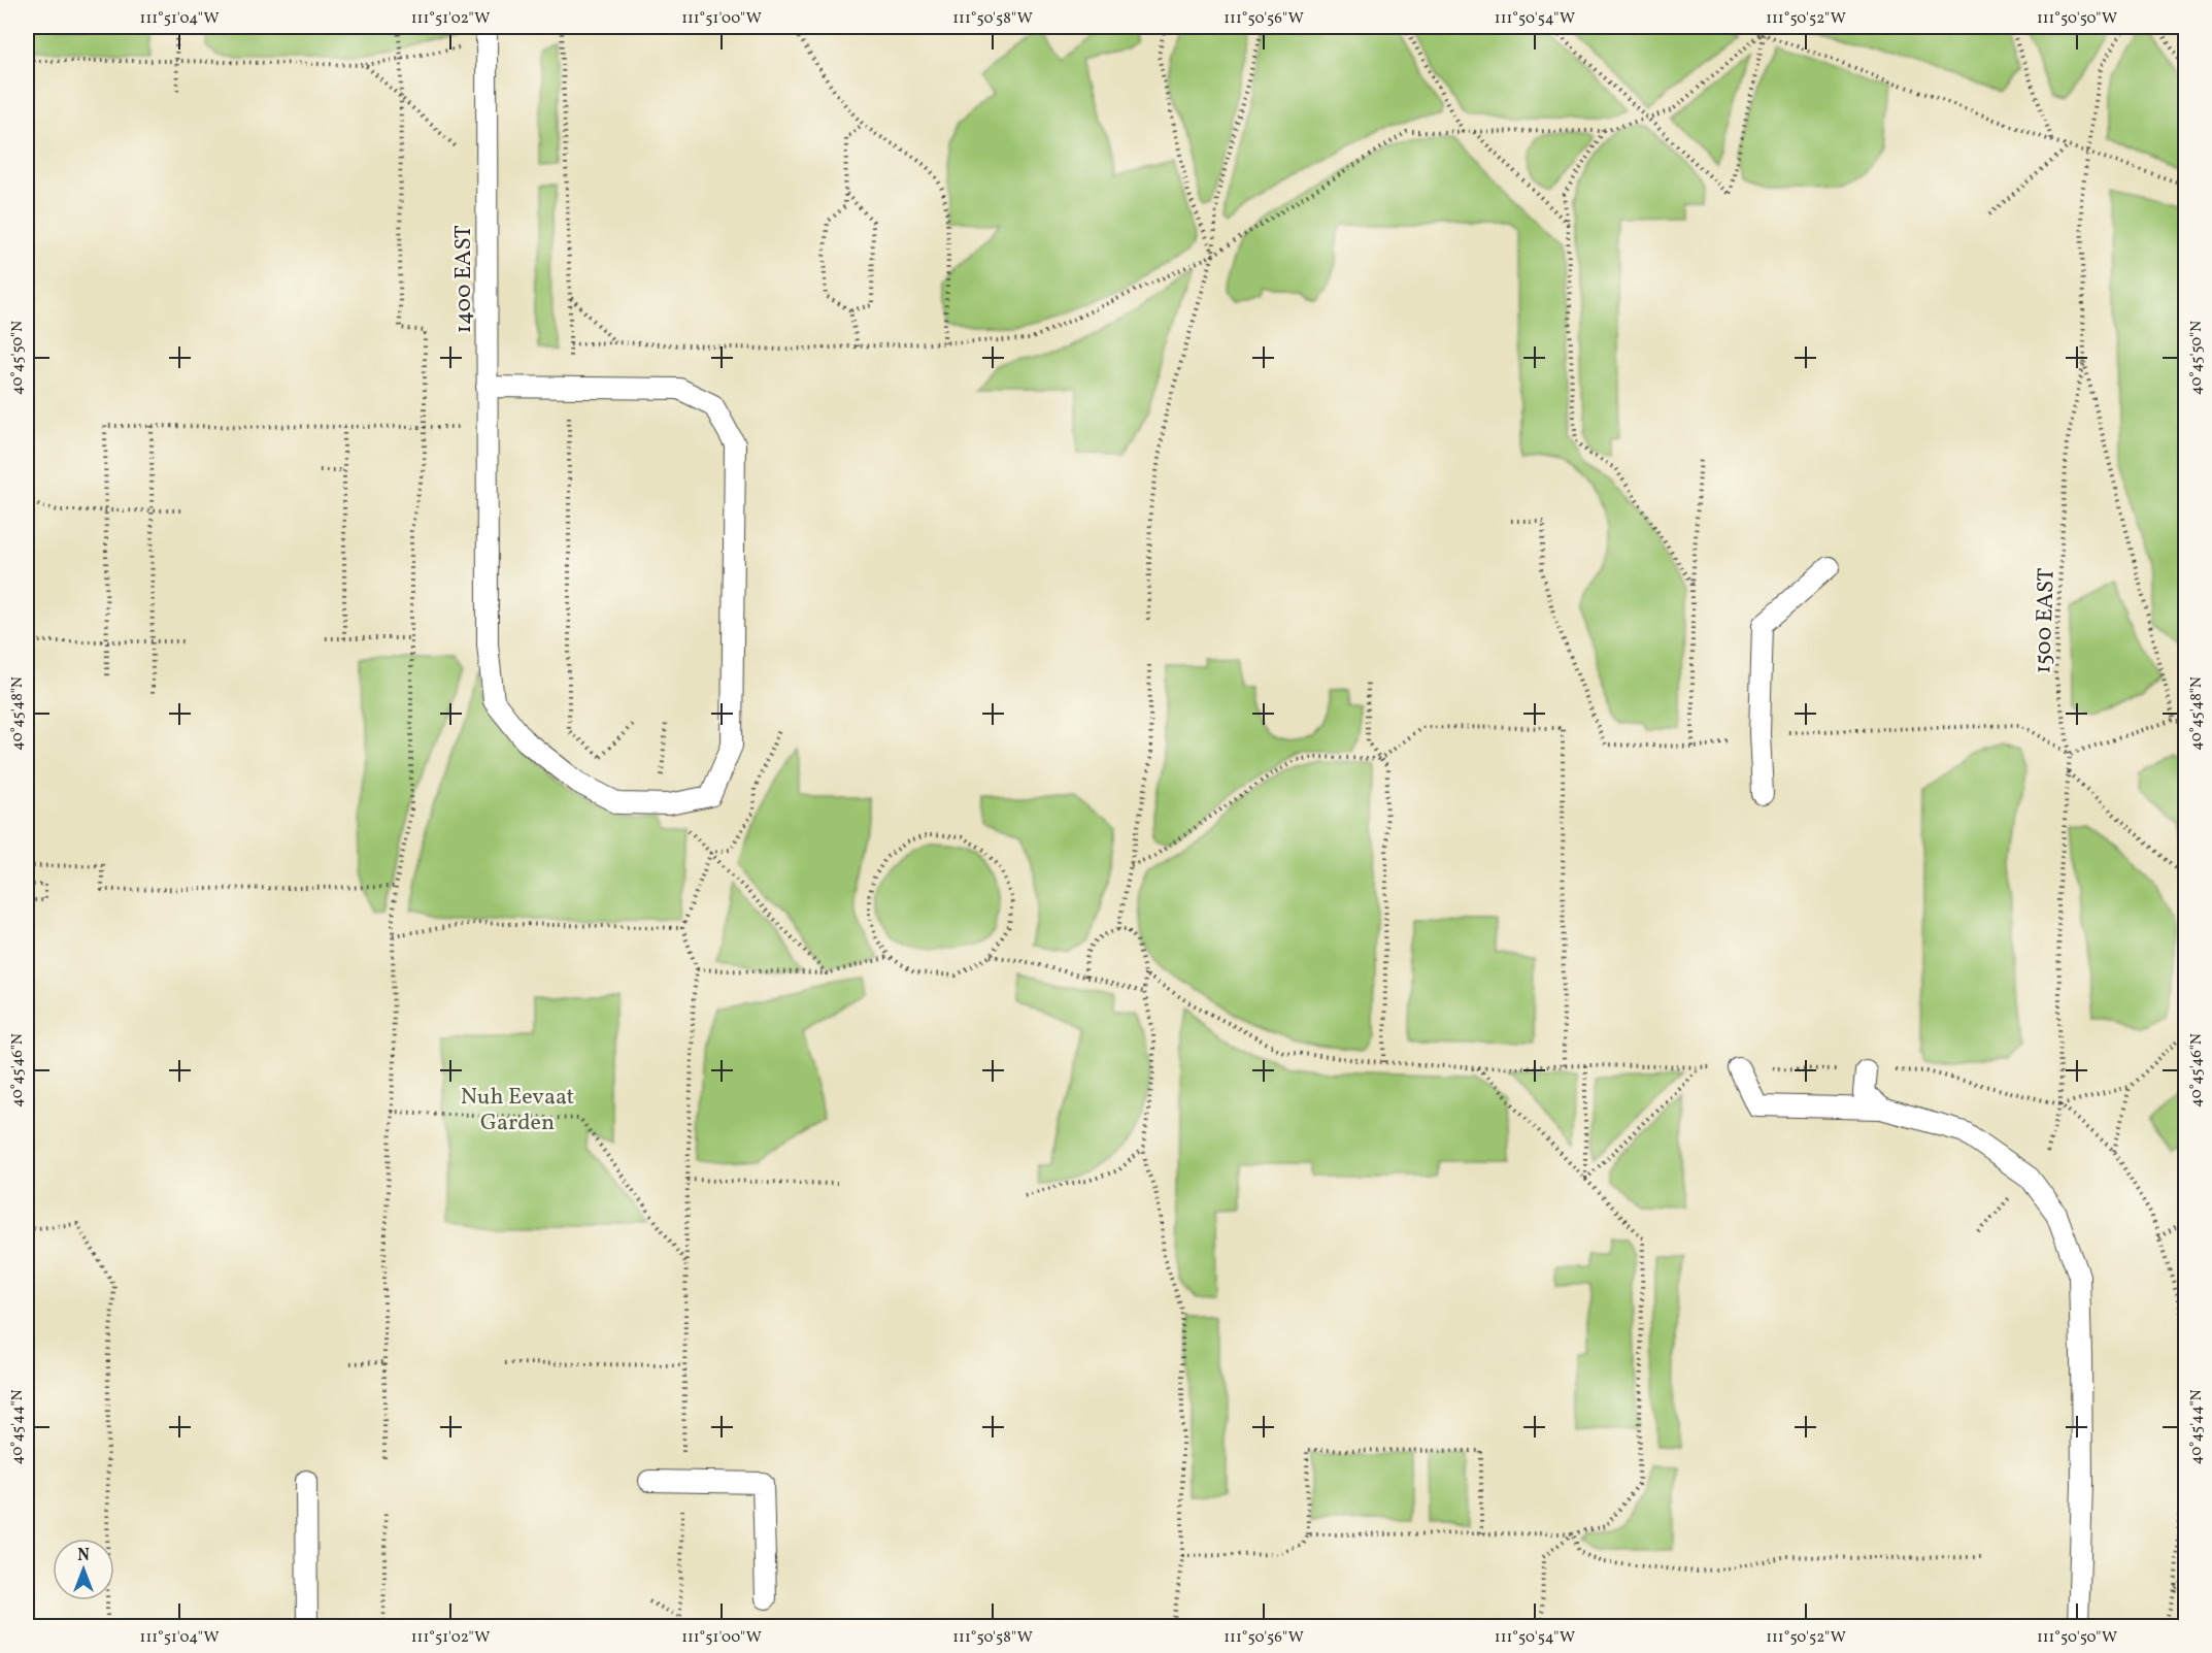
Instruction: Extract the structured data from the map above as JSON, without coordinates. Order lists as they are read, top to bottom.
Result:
{
  "streets": {
    "lane": ["1400 EAST"],
    "path": ["1500 EAST"]
  },
  "parks": ["Nuh Eevaat Garden"],
  "north": "top",
  "coordinates": [
    "111°51'04\"W",
    "111°51'02\"W",
    "111°51'00\"W",
    "111°50'58\"W",
    "111°50'56\"W",
    "111°50'54\"W",
    "111°50'52\"W",
    "111°50'50\"W",
    "40°45'50\"N",
    "40°45'48\"N",
    "40°45'46\"N",
    "40°45'44\"N"
  ]
}
